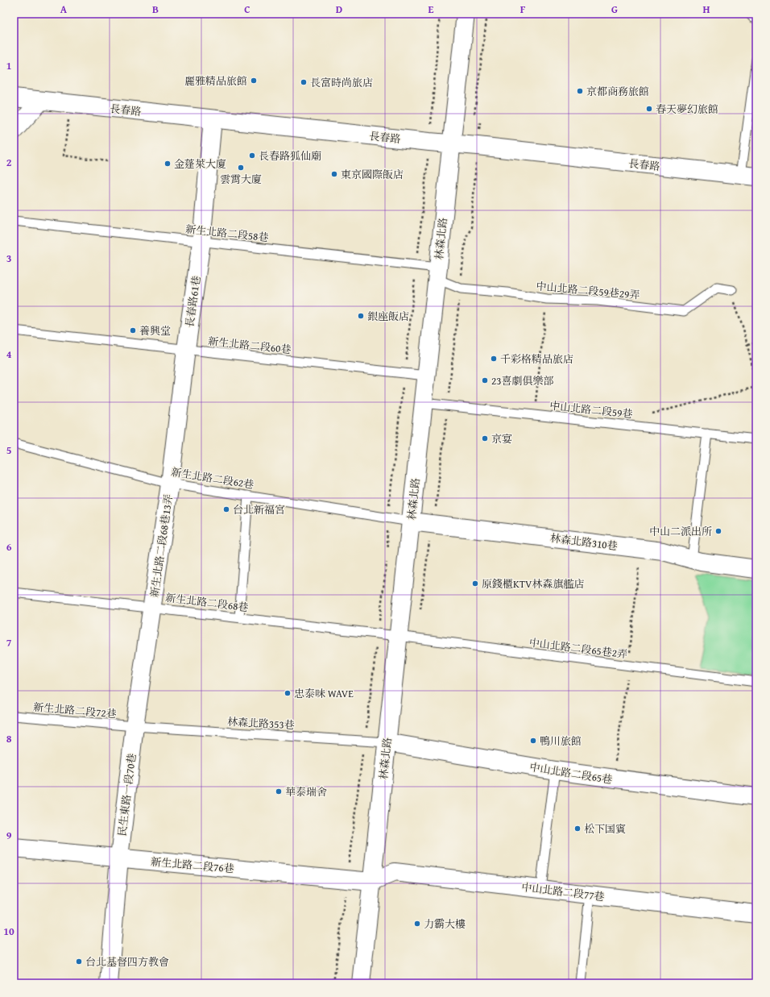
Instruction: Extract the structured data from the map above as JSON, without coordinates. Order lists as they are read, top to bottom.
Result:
{
  "streets": {
    "street": [
      "長春路",
      "林森北路",
      "長春路61巷",
      "林森北路310巷",
      "新生北路二段68巷13弄",
      "中山北路二段65巷",
      "民生東路一段70巷",
      "新生北路二段76巷",
      "中山北路二段77巷"
    ],
    "lane": [
      "新生北路二段58巷",
      "中山北路二段59巷29弄",
      "新生北路二段60巷",
      "中山北路二段59巷",
      "新生北路二段62巷",
      "新生北路二段68巷",
      "中山北路二段65巷2弄",
      "新生北路二段72巷",
      "林森北路353巷"
    ]
  },
  "crossings": [
    ["長春路", "林森北路"],
    ["長春路", "長春路61巷"],
    ["新生北路二段58巷", "林森北路"],
    ["新生北路二段58巷", "中山北路二段59巷29弄"],
    ["新生北路二段58巷", "長春路61巷"],
    ["林森北路", "中山北路二段59巷29弄"],
    ["林森北路", "新生北路二段60巷"],
    ["林森北路", "中山北路二段59巷"],
    ["林森北路", "新生北路二段62巷"],
    ["林森北路", "林森北路310巷"],
    ["林森北路", "新生北路二段68巷"],
    ["林森北路", "中山北路二段65巷2弄"],
    ["林森北路", "林森北路353巷"],
    ["林森北路", "中山北路二段65巷"],
    ["林森北路", "新生北路二段76巷"],
    ["林森北路", "中山北路二段77巷"],
    ["長春路61巷", "新生北路二段60巷"],
    ["長春路61巷", "新生北路二段62巷"],
    ["長春路61巷", "新生北路二段68巷13弄"],
    ["新生北路二段62巷", "林森北路310巷"],
    ["新生北路二段62巷", "新生北路二段68巷13弄"],
    ["新生北路二段68巷13弄", "新生北路二段68巷"],
    ["新生北路二段68巷13弄", "民生東路一段70巷"],
    ["新生北路二段68巷", "中山北路二段65巷2弄"],
    ["新生北路二段68巷", "民生東路一段70巷"],
    ["新生北路二段72巷", "林森北路353巷"],
    ["新生北路二段72巷", "民生東路一段70巷"],
    ["林森北路353巷", "中山北路二段65巷"],
    ["林森北路353巷", "民生東路一段70巷"],
    ["民生東路一段70巷", "新生北路二段76巷"],
    ["新生北路二段76巷", "中山北路二段77巷"]
  ],
  "places": [
    "麗雅精品旅館",
    "長富時尚旅店",
    "京都商務旅館",
    "春天夢幻旅館",
    "長春路狐仙廟",
    "金蓬萊大廈",
    "雲霄大廈",
    "東京國際飯店",
    "銀座飯店",
    "養興堂",
    "千彩格精品旅店",
    "23喜劇俱樂部",
    "京宴",
    "台北新福宮",
    "中山二派出所",
    "原錢櫃KTV林森旗艦店",
    "忠泰味 WAVE",
    "鴨川旅館",
    "華泰瑞舍",
    "松下国賓",
    "力霸大樓",
    "台北基督四方教會"
  ],
  "grid": {
    "columns": [
      "A",
      "B",
      "C",
      "D",
      "E",
      "F",
      "G",
      "H"
    ],
    "rows": [
      "1",
      "2",
      "3",
      "4",
      "5",
      "6",
      "7",
      "8",
      "9",
      "10"
    ]
  }
}
